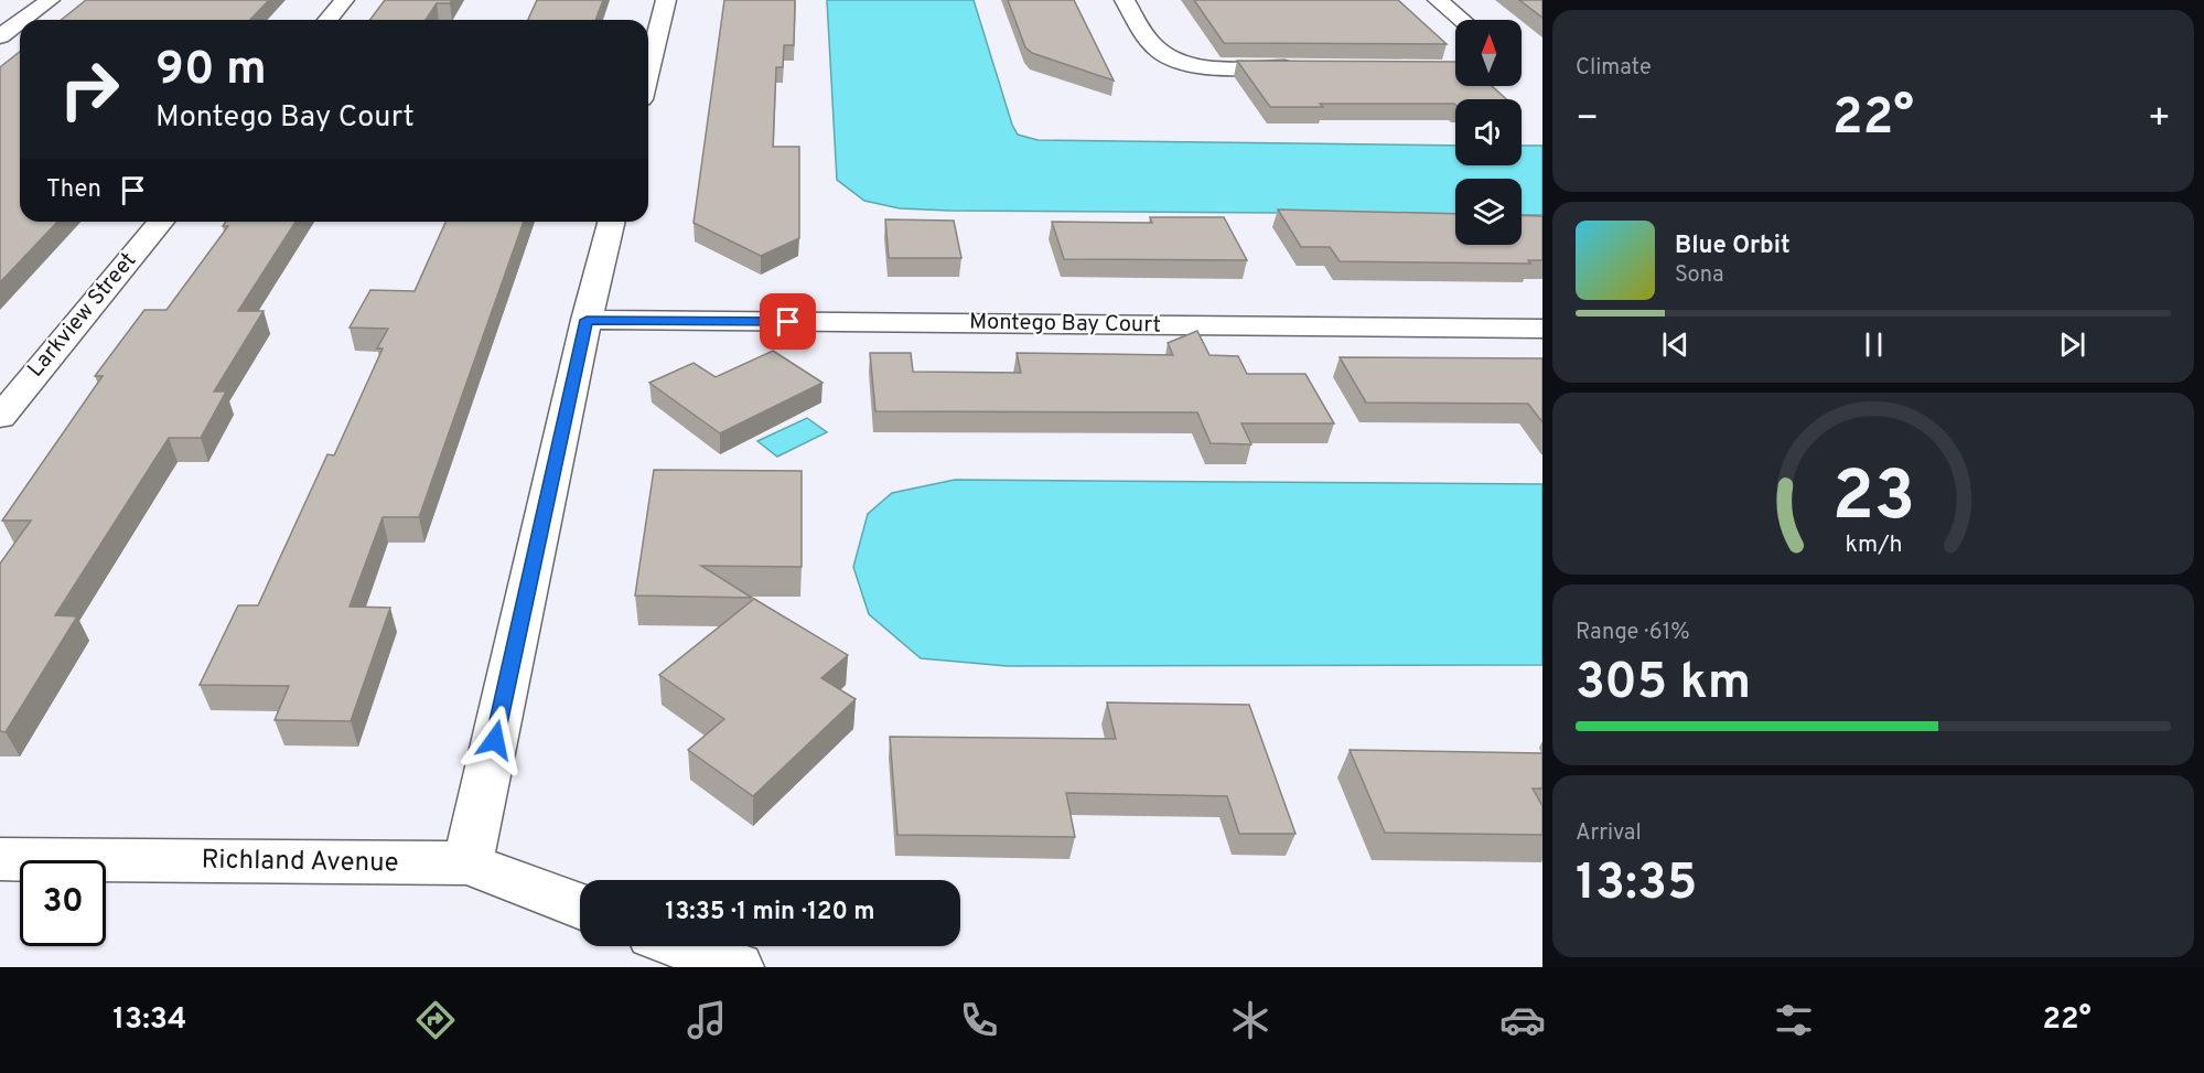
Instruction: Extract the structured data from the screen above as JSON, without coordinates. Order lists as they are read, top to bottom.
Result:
{
  "streets": {
    "street": ["Larkview Street", "Montego Bay Court", "Richland Avenue"]
  },
  "north": "top",
  "page": {
    "tile": [
      "Climate",
      ["Range · 61%", "305 km"],
      ["Arrival", "13:35"]
    ],
    "turn": ["90 m", "Montego Bay Court"],
    "heat": ["−", "22°", "+"],
    "then": "Then",
    "song": ["Blue Orbit", "Sona"],
    "limit": "30",
    "trip": "13:35 · 1 min · 120 m",
    "tabs": ["13:34", "22°"],
    "gauge": ["23", "km/h"]
  }
}
